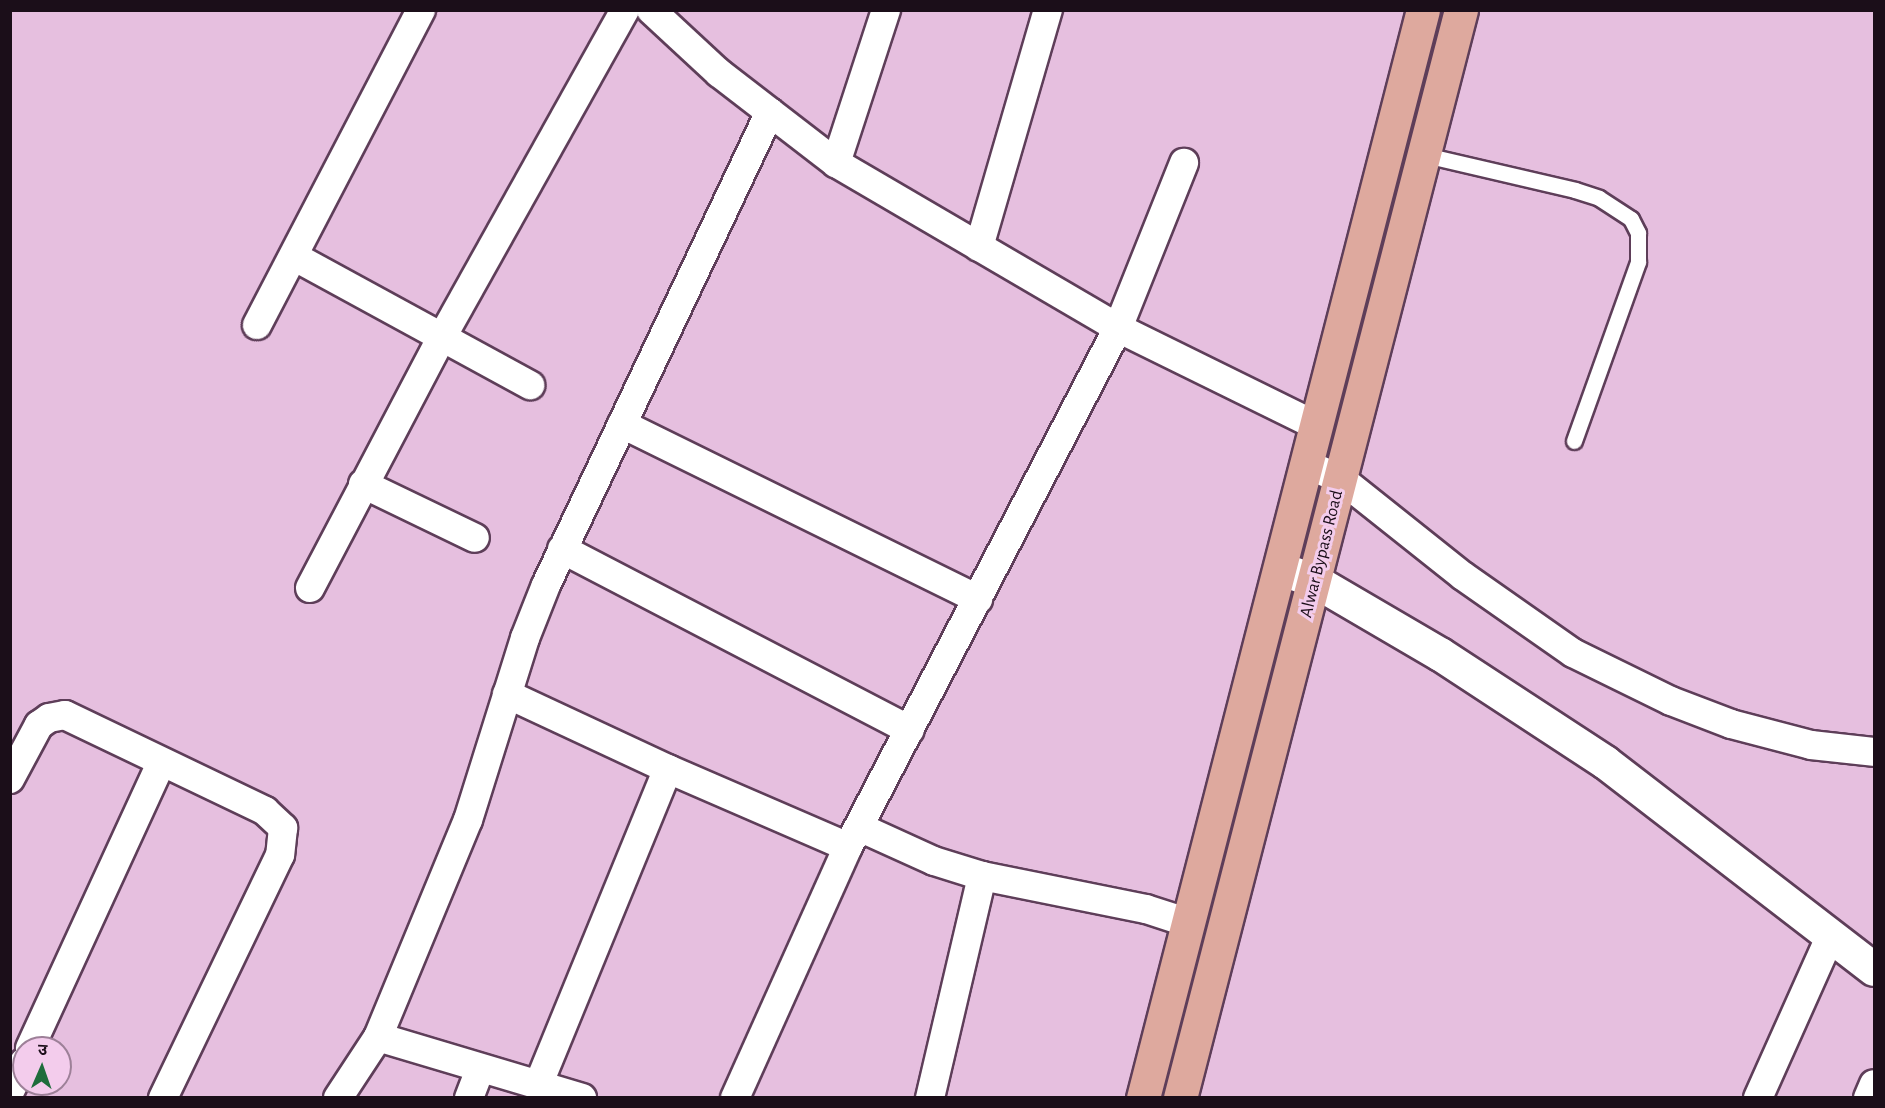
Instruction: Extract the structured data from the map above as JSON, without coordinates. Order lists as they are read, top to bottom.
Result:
{
  "streets": {
    "main road": ["Alwar Bypass Road"]
  },
  "north": "top"
}
